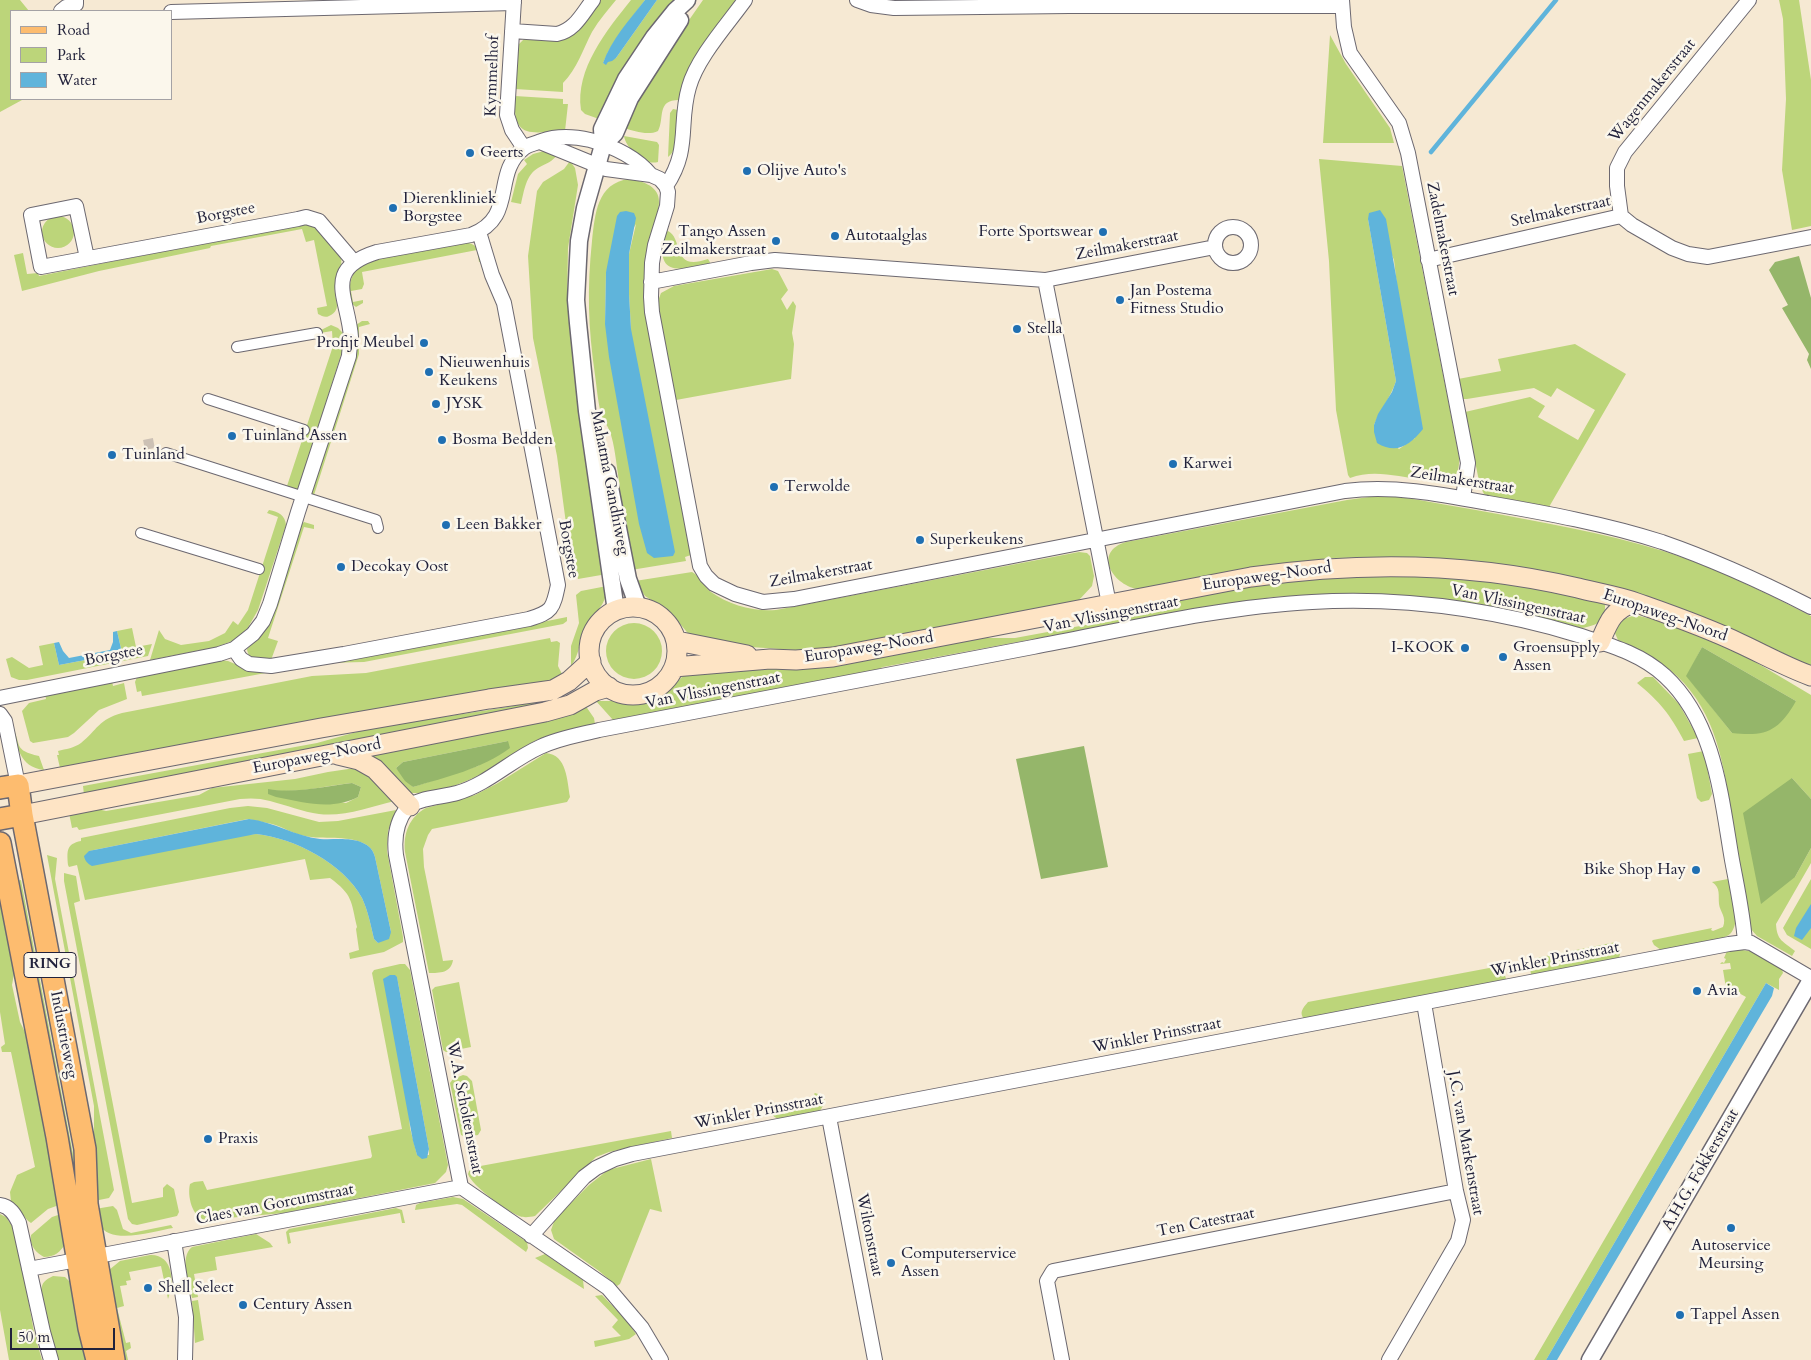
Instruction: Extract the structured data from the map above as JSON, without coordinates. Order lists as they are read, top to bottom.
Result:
{
  "streets": {
    "main road": ["Europaweg-Noord", "RING", "Industrieweg"],
    "street": [
      "Kymmelhof",
      "Wagenmakerstraat",
      "Stelmakerstraat",
      "Borgstee",
      "Zadelmakerstraat",
      "Zeilmakerstraat",
      "Mahatma Gandhiweg",
      "Van Vlissingenstraat",
      "Winkler Prinsstraat",
      "W.A. Scholtenstraat",
      "J.C. van Markenstraat",
      "A.H.G. Fokkerstraat",
      "Claes van Gorcumstraat",
      "Ten Catestraat",
      "Wiltonstraat"
    ]
  },
  "crossings": [
    ["Wagenmakerstraat", "Stelmakerstraat"],
    ["Stelmakerstraat", "Zadelmakerstraat"],
    ["Zadelmakerstraat", "Zeilmakerstraat"],
    ["Mahatma Gandhiweg", "Europaweg-Noord"],
    ["Europaweg-Noord", "RING"],
    ["Europaweg-Noord", "Industrieweg"],
    ["Van Vlissingenstraat", "Winkler Prinsstraat"],
    ["Van Vlissingenstraat", "W.A. Scholtenstraat"],
    ["Winkler Prinsstraat", "W.A. Scholtenstraat"],
    ["Winkler Prinsstraat", "J.C. van Markenstraat"],
    ["Winkler Prinsstraat", "Wiltonstraat"],
    ["RING", "Industrieweg"],
    ["Industrieweg", "Claes van Gorcumstraat"],
    ["W.A. Scholtenstraat", "Claes van Gorcumstraat"],
    ["J.C. van Markenstraat", "Ten Catestraat"]
  ],
  "places": [
    "Geerts",
    "Olijve Auto's",
    "Dierenkliniek Borgstee",
    "Forte Sportswear",
    "Autotaalglas",
    "Tango Assen Zeilmakerstraat",
    "Jan Postema Fitness Studio",
    "Stella",
    "Profijt Meubel",
    "Nieuwenhuis Keukens",
    "JYSK",
    "Tuinland Assen",
    "Bosma Bedden",
    "Tuinland",
    "Karwei",
    "Terwolde",
    "Leen Bakker",
    "Superkeukens",
    "Decokay Oost",
    "I-KOOK",
    "Groensupply Assen",
    "Bike Shop Hay",
    "Avia",
    "Praxis",
    "Autoservice Meursing",
    "Computerservice Assen",
    "Shell Select",
    "Century Assen",
    "Tappel Assen"
  ],
  "legend": ["Road", "Park", "Water"],
  "scale_bar": "50 m"
}
